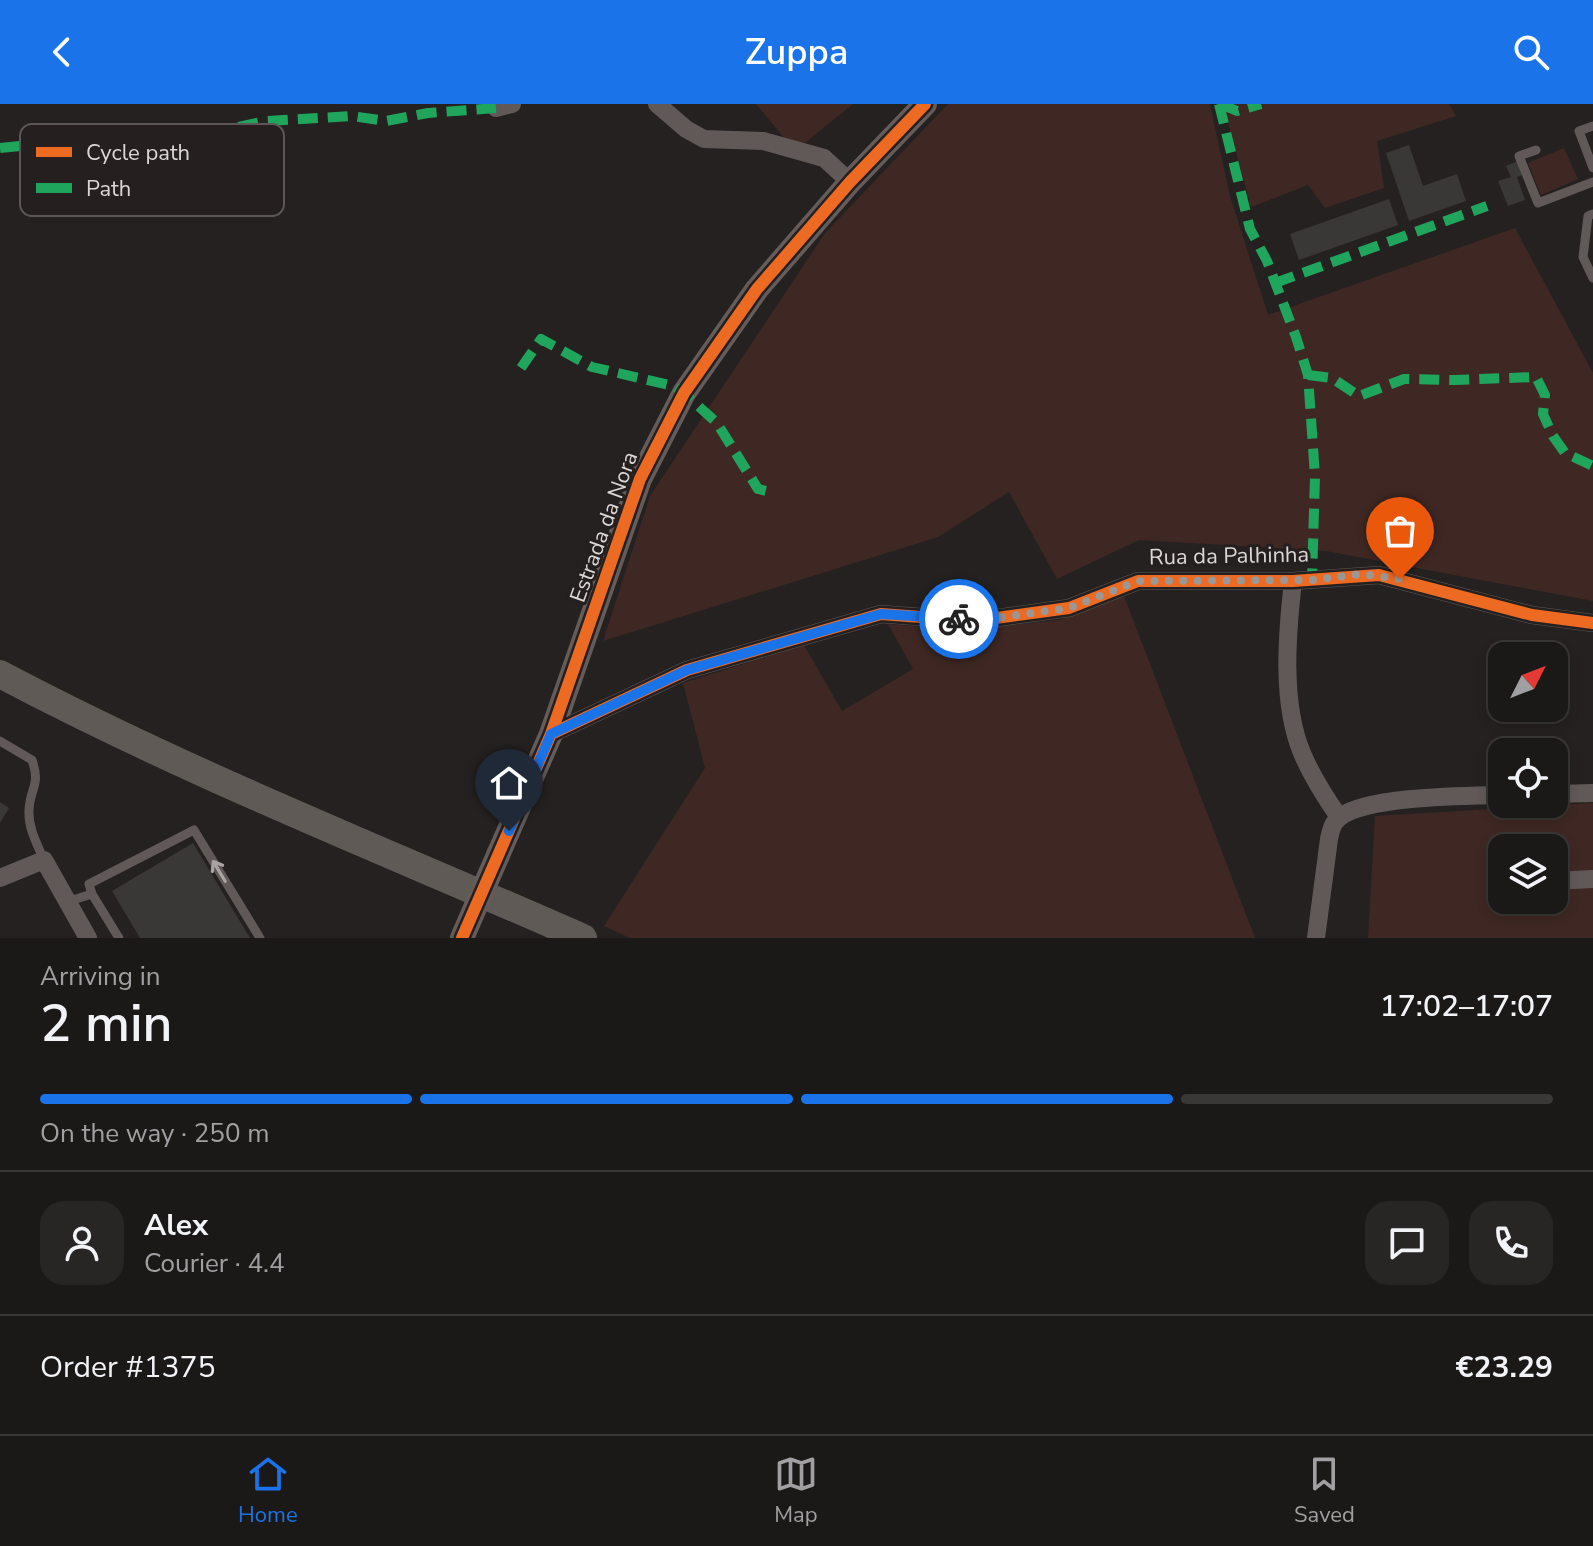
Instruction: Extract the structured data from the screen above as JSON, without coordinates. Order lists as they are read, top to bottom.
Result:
{
  "streets": {
    "street": ["Estrada da Nora", "Rua da Palhinha"]
  },
  "crossings": [
    ["Estrada da Nora", "Rua da Palhinha"]
  ],
  "legend": ["Cycle path", "Path"],
  "north": "top right",
  "page": {
    "header": "Zuppa",
    "heading": ["2 min", "Arriving in", "17:02–17:07"],
    "panel": [
      "Alex",
      "Courier · 4.4",
      "Order #1375",
      "€23.29"
    ],
    "bar": "On the way · 250 m",
    "tabs": ["Home", "Map", "Saved"]
  }
}
